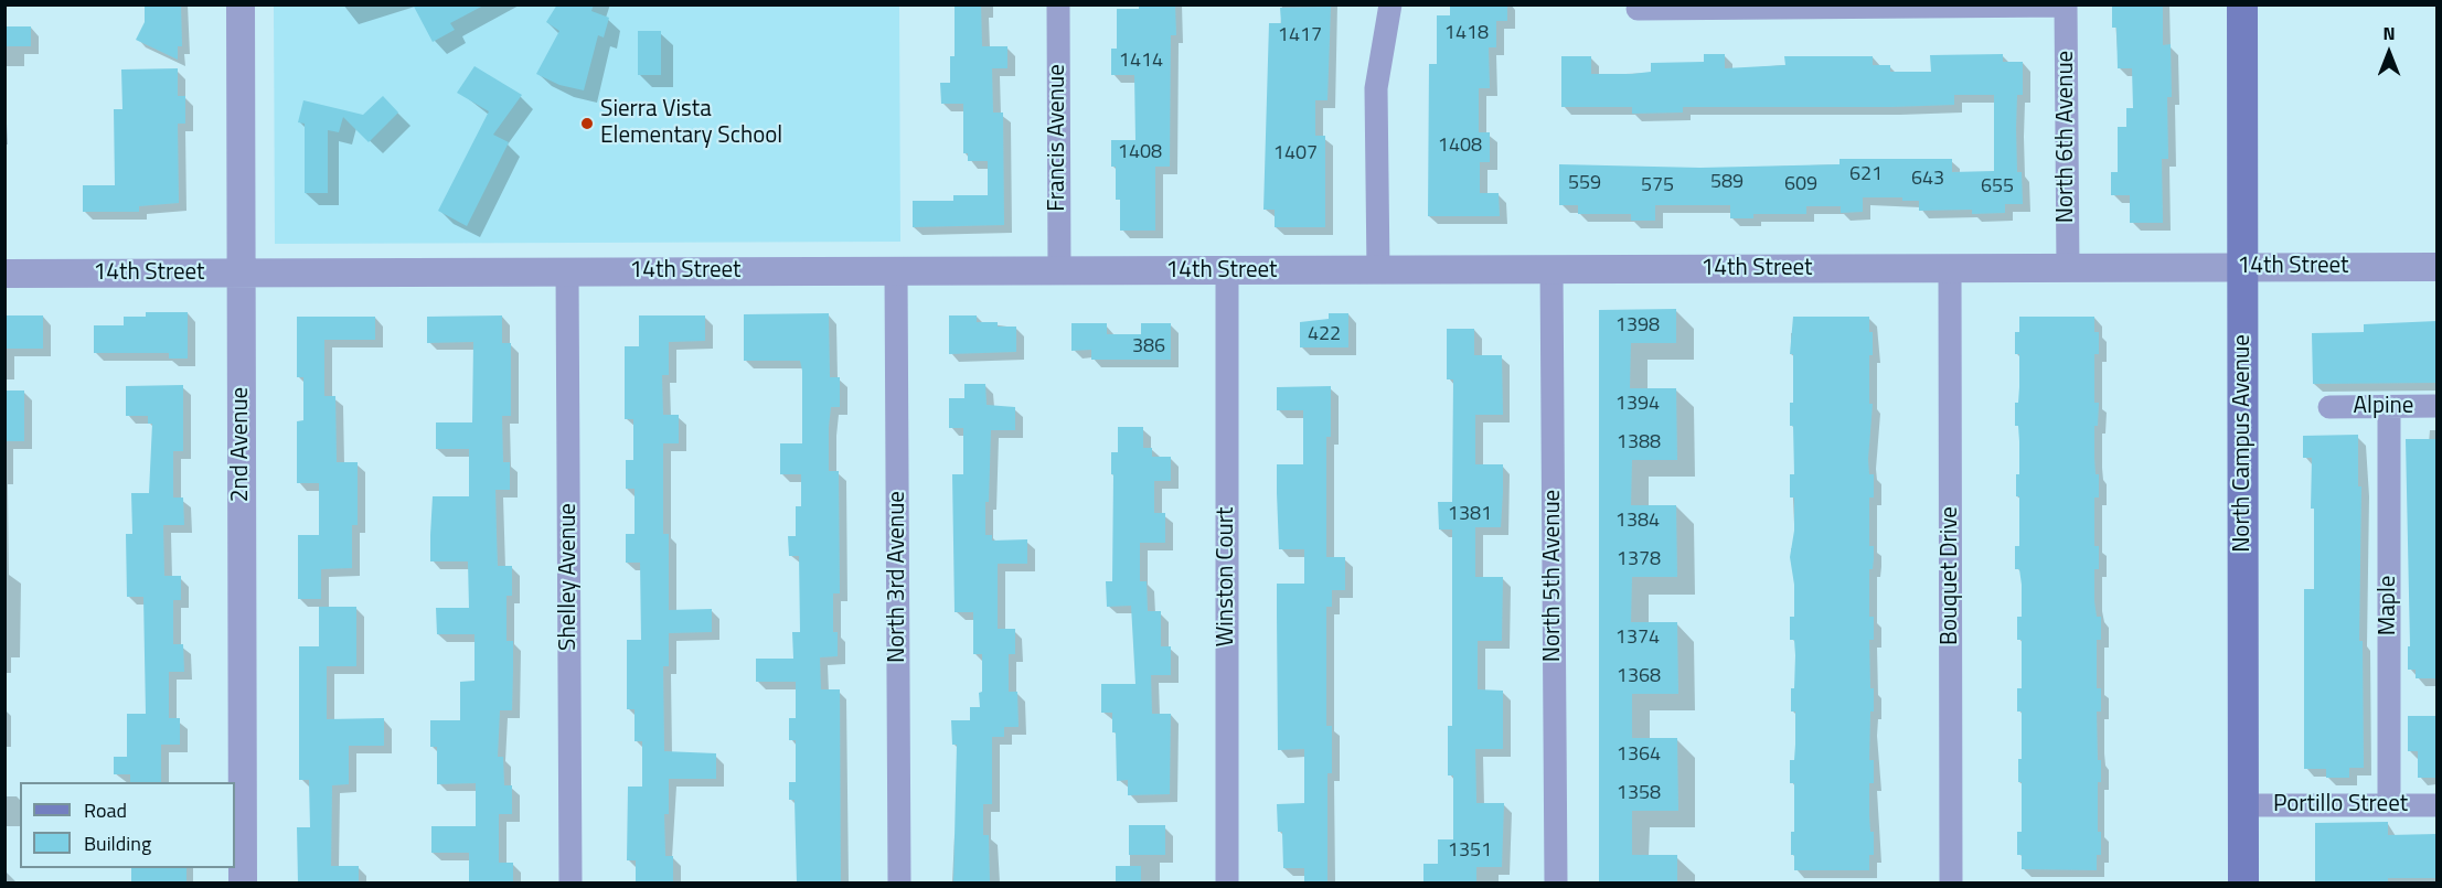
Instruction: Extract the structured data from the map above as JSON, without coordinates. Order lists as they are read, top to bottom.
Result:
{
  "streets": {
    "main road": ["North Campus Avenue"],
    "street": [
      "North 6th Avenue",
      "Francis Avenue",
      "14th Street",
      "Alpine",
      "2nd Avenue",
      "North 5th Avenue",
      "Bouquet Drive",
      "Shelley Avenue",
      "North 3rd Avenue",
      "Winston Court",
      "Maple",
      "Portillo Street"
    ]
  },
  "crossings": [
    ["North 6th Avenue", "14th Street"],
    ["Francis Avenue", "14th Street"],
    ["14th Street", "North Campus Avenue"],
    ["14th Street", "2nd Avenue"],
    ["14th Street", "North 5th Avenue"],
    ["14th Street", "Bouquet Drive"],
    ["14th Street", "Shelley Avenue"],
    ["14th Street", "North 3rd Avenue"],
    ["14th Street", "Winston Court"],
    ["Alpine", "Maple"],
    ["North Campus Avenue", "Portillo Street"],
    ["Maple", "Portillo Street"]
  ],
  "places": ["Sierra Vista Elementary School"],
  "house_numbers": [
    "1418",
    "1417",
    "1414",
    "1408",
    "1408",
    "1407",
    "621",
    "643",
    "589",
    "559",
    "609",
    "575",
    "655",
    "1398",
    "422",
    "386",
    "1394",
    "1388",
    "1381",
    "1384",
    "1378",
    "1374",
    "1368",
    "1364",
    "1358",
    "1351"
  ],
  "legend": ["Road", "Building"],
  "north": "top"
}
